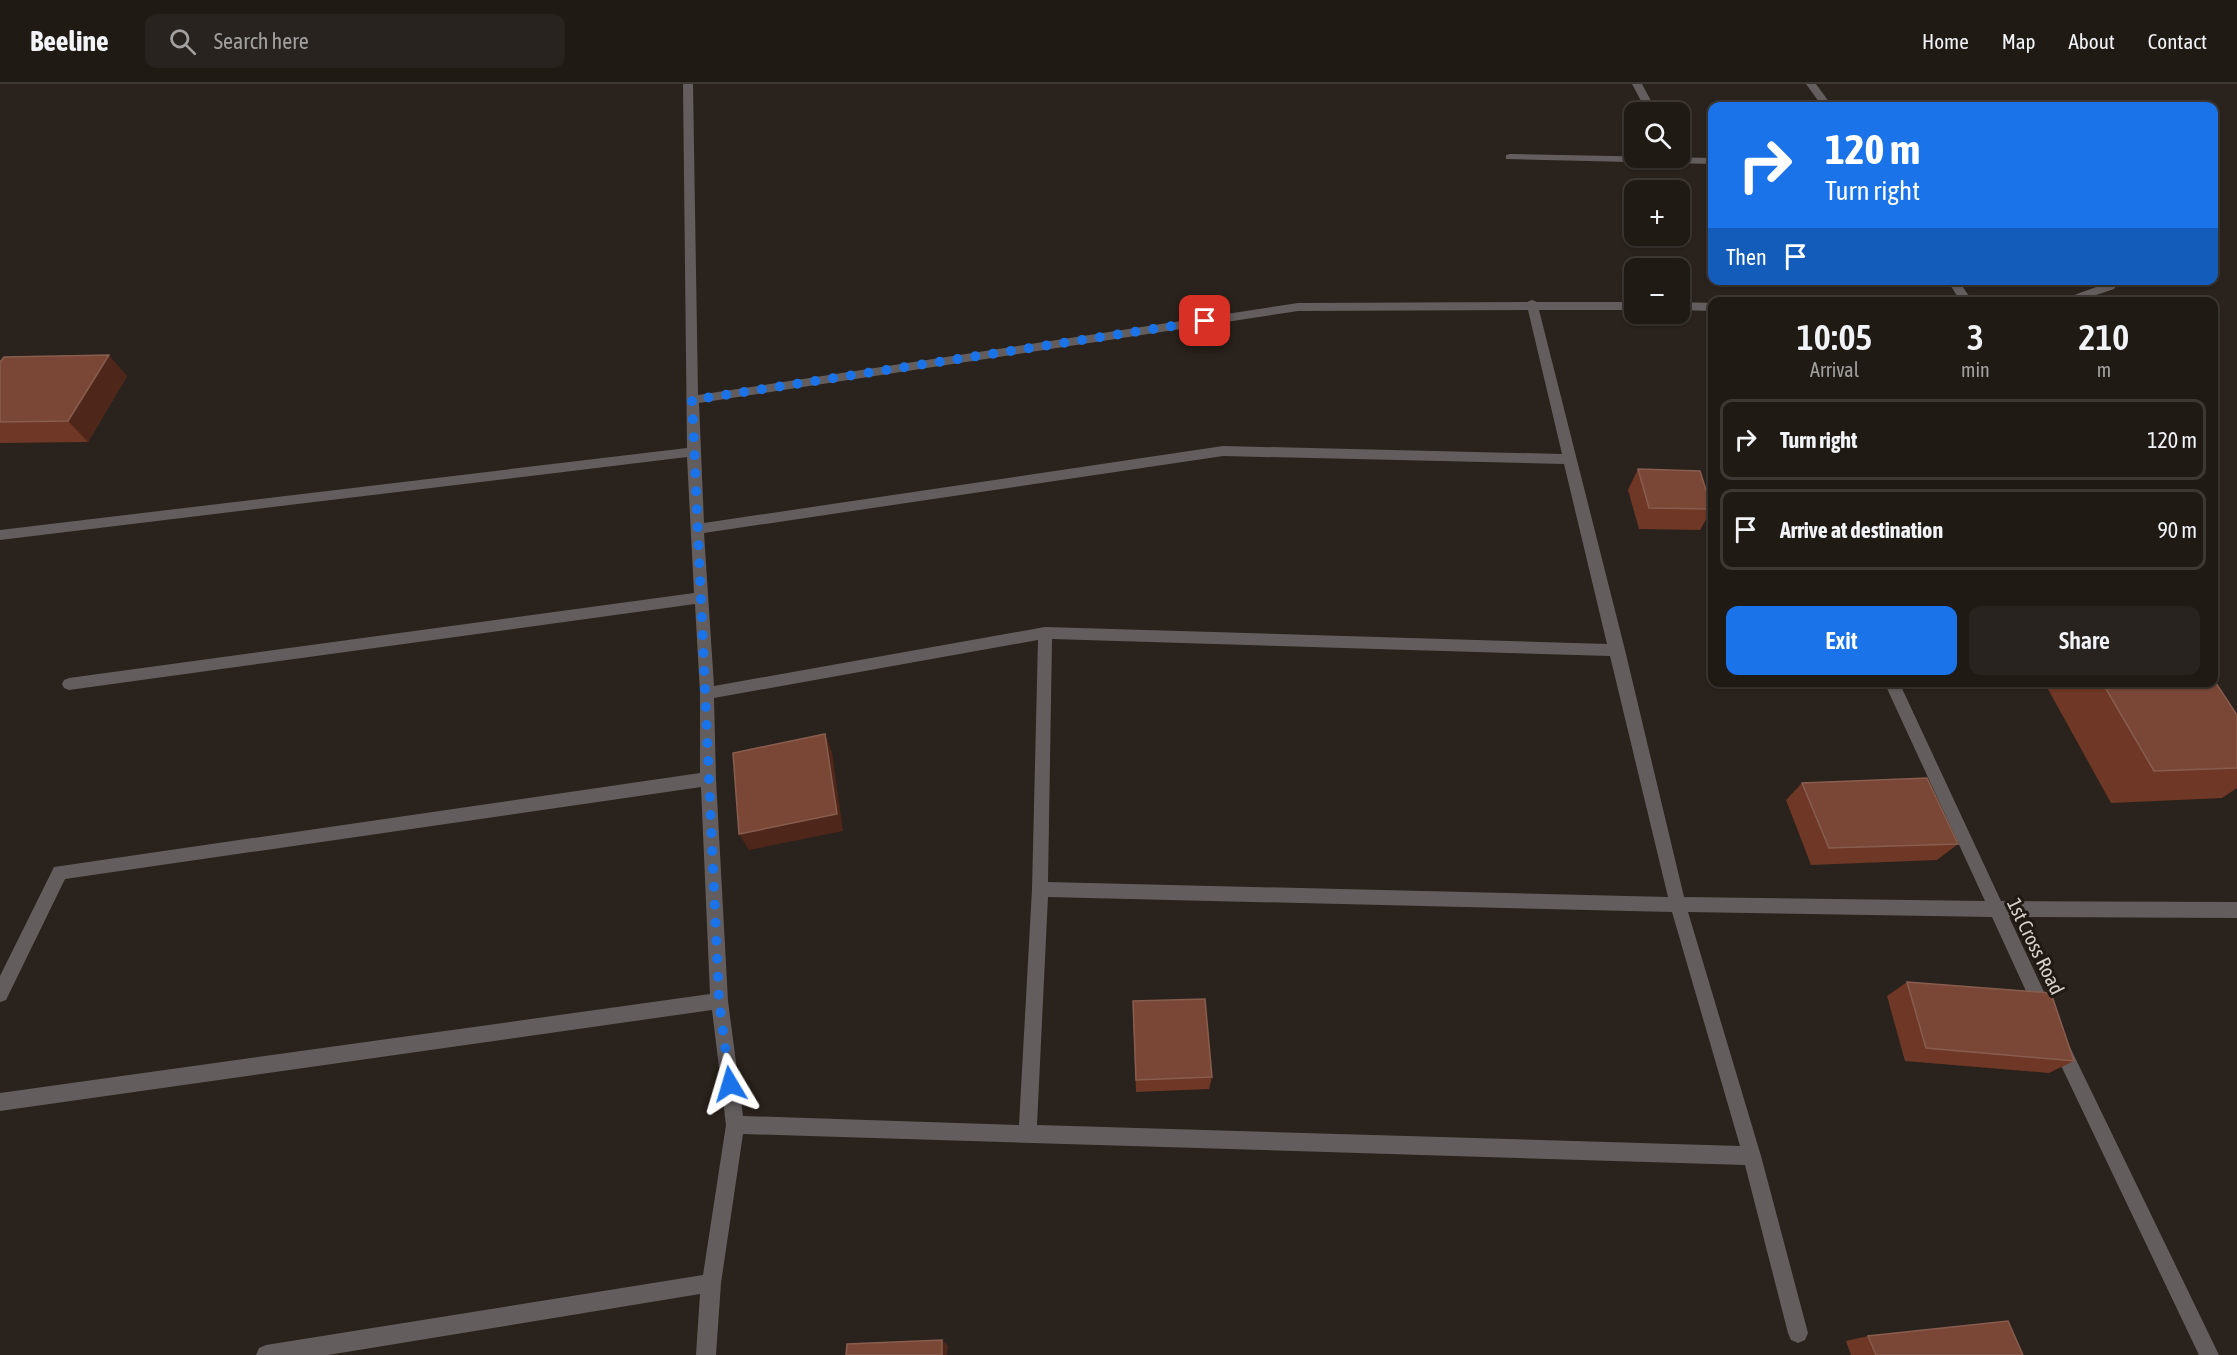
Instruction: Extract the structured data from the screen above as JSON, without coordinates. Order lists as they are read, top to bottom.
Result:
{
  "streets": {
    "street": ["1st Cross Road"]
  },
  "page": {
    "header": "Beeline",
    "search": "Search here",
    "nav": [
      "Home",
      "Map",
      "About",
      "Contact"
    ],
    "map_buttons": ["+", "−"],
    "turn": ["120 m", "Turn right"],
    "then": "Then",
    "eta": [
      "10:05",
      "Arrival",
      "3",
      "min",
      "210",
      "m"
    ],
    "list": [
      {
        "name": "Turn right",
        "value": "120 m"
      },
      {
        "name": "Arrive at destination",
        "value": "90 m"
      }
    ],
    "buttons": ["Exit", "Share"]
  }
}
